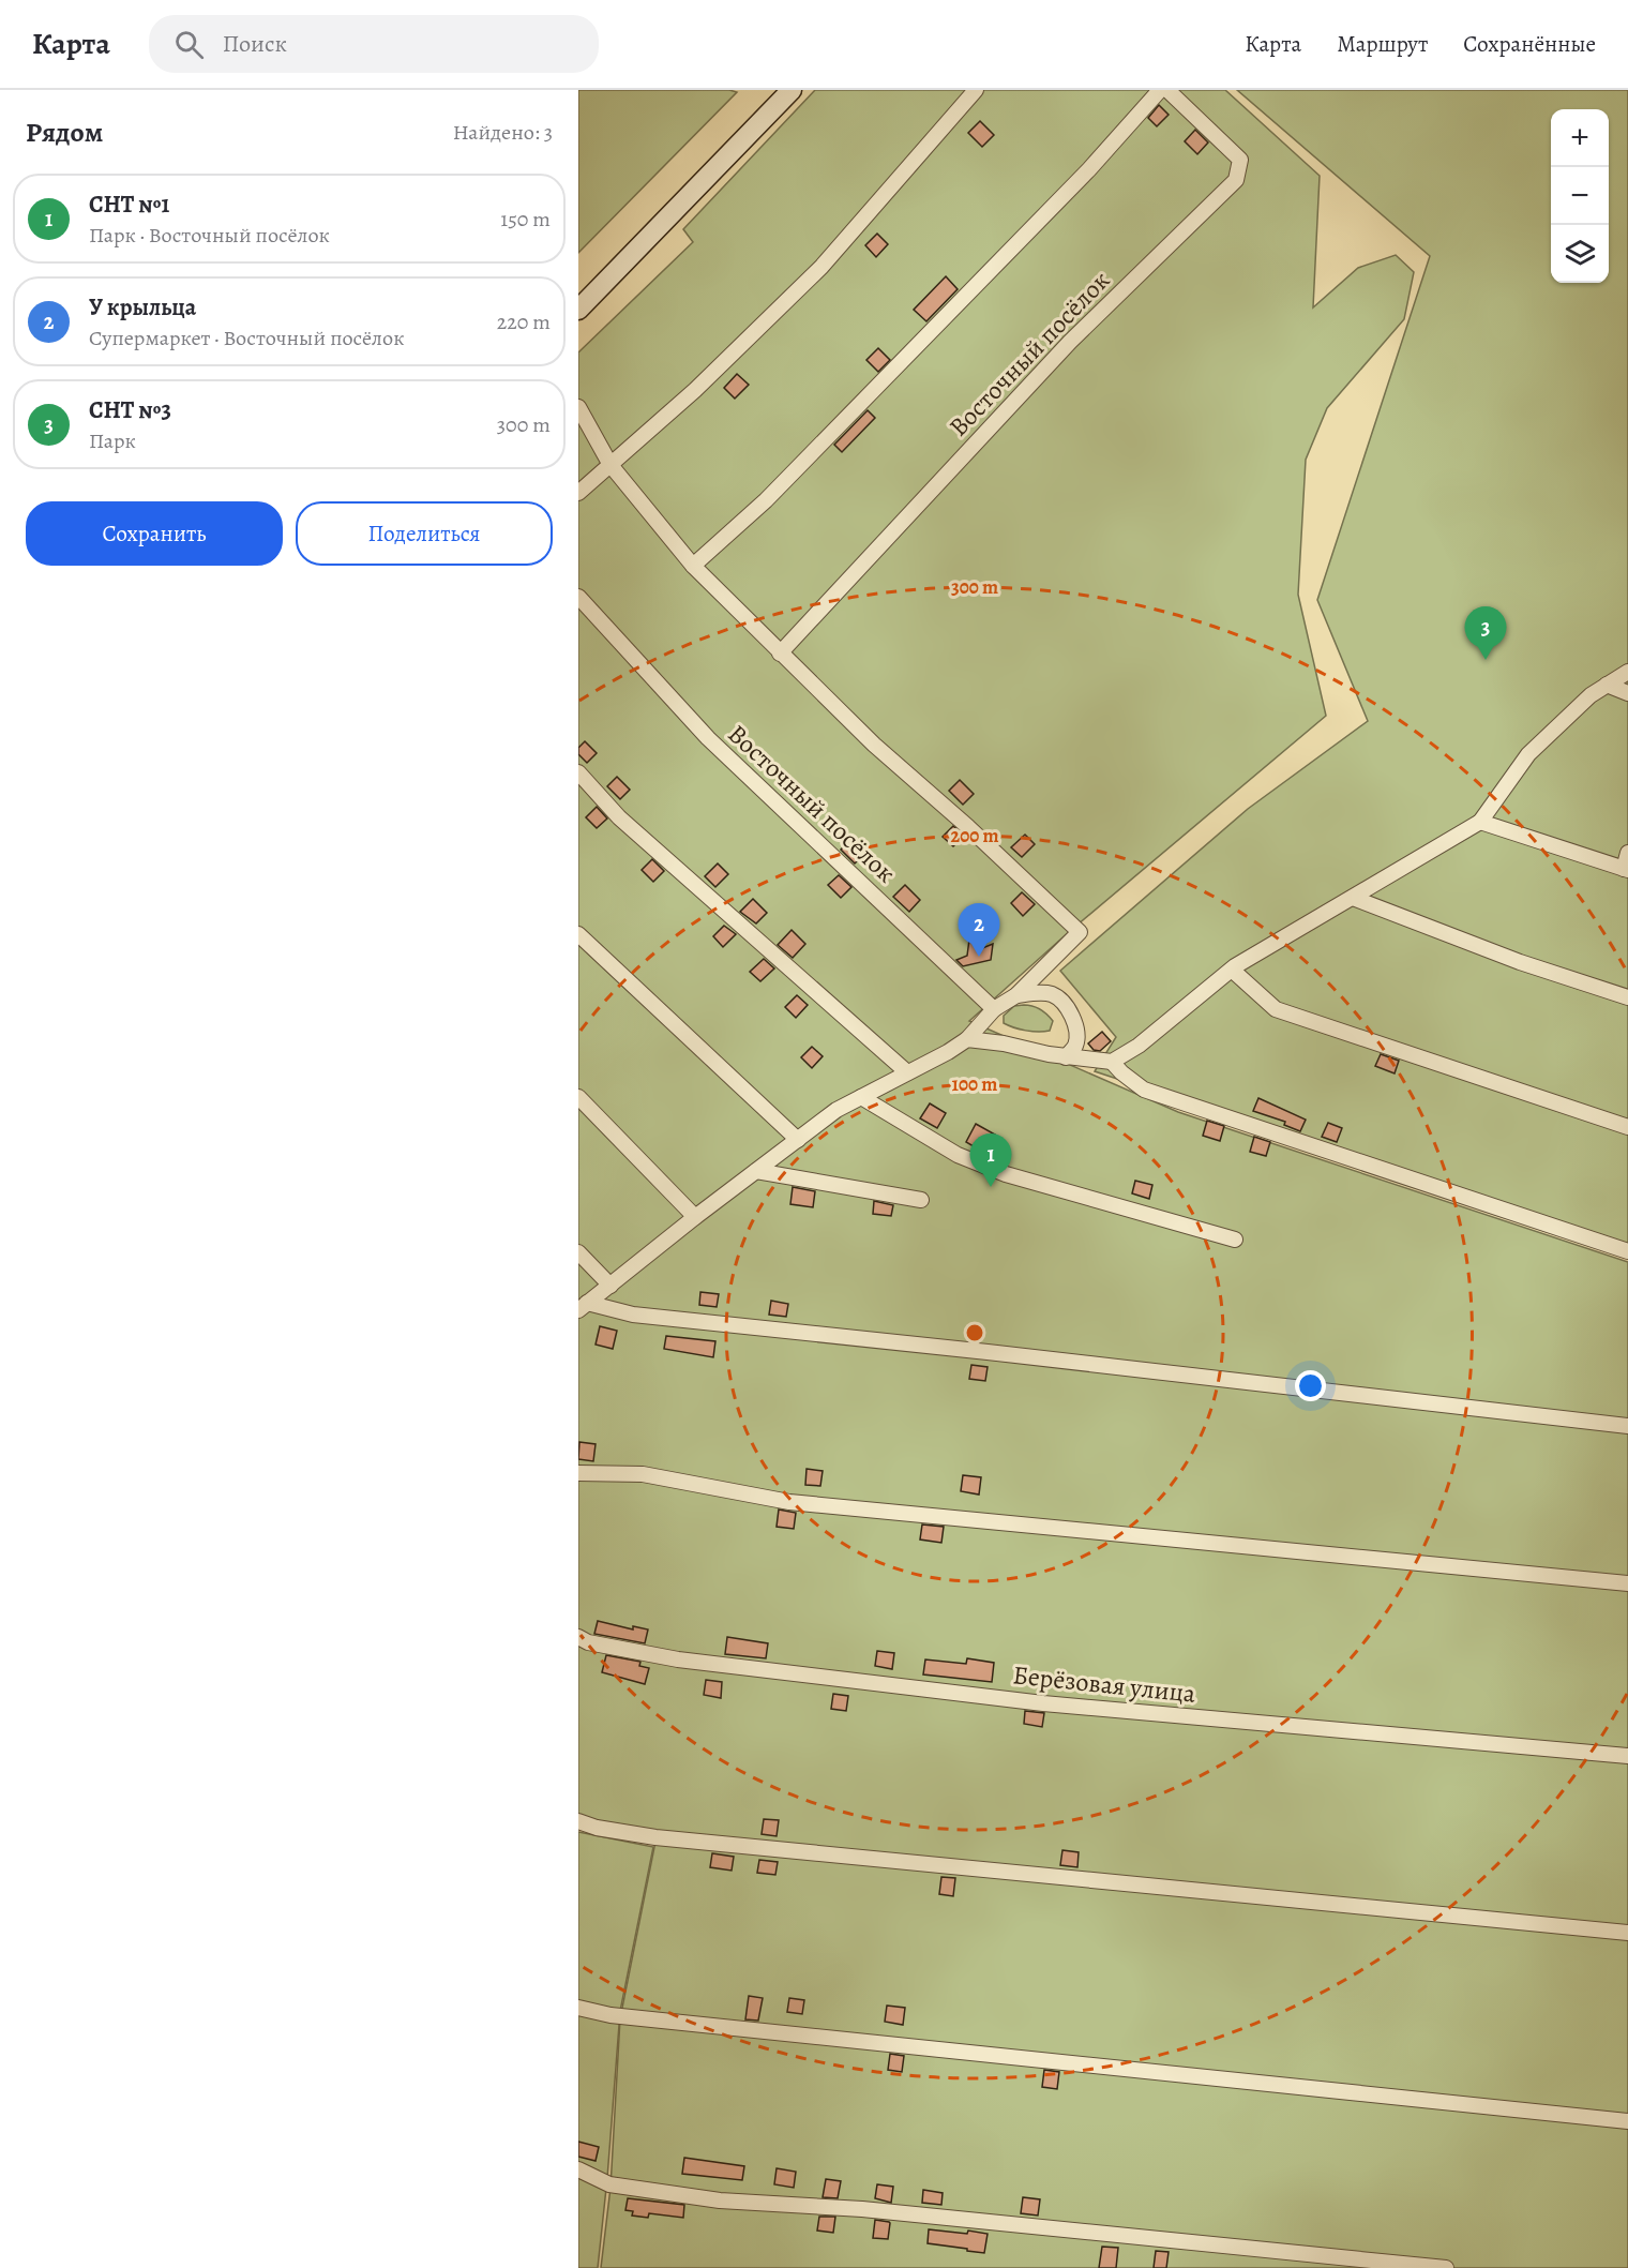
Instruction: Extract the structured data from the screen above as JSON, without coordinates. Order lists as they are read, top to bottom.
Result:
{
  "streets": {
    "street": ["Восточный посёлок", "Берёзовая улица"]
  },
  "page": {
    "header": "Карта",
    "search": "Поиск",
    "nav": ["Карта", "Маршрут", "Сохранённые"],
    "heading": ["Рядом", "Найдено: 3"],
    "map_buttons": ["+", "−"],
    "list": [
      {
        "mark": "1",
        "name": "СНТ №1",
        "note": "Парк · Восточный посёлок",
        "value": "150 m"
      },
      {
        "mark": "2",
        "name": "У крыльца",
        "note": "Супермаркет · Восточный посёлок",
        "value": "220 m"
      },
      {
        "mark": "3",
        "name": "СНТ №3",
        "note": "Парк",
        "value": "300 m"
      }
    ],
    "buttons": ["Сохранить", "Поделиться"],
    "pins": ["3", "2", "1"]
  },
  "rings": ["300 m", "200 m", "100 m"]
}
